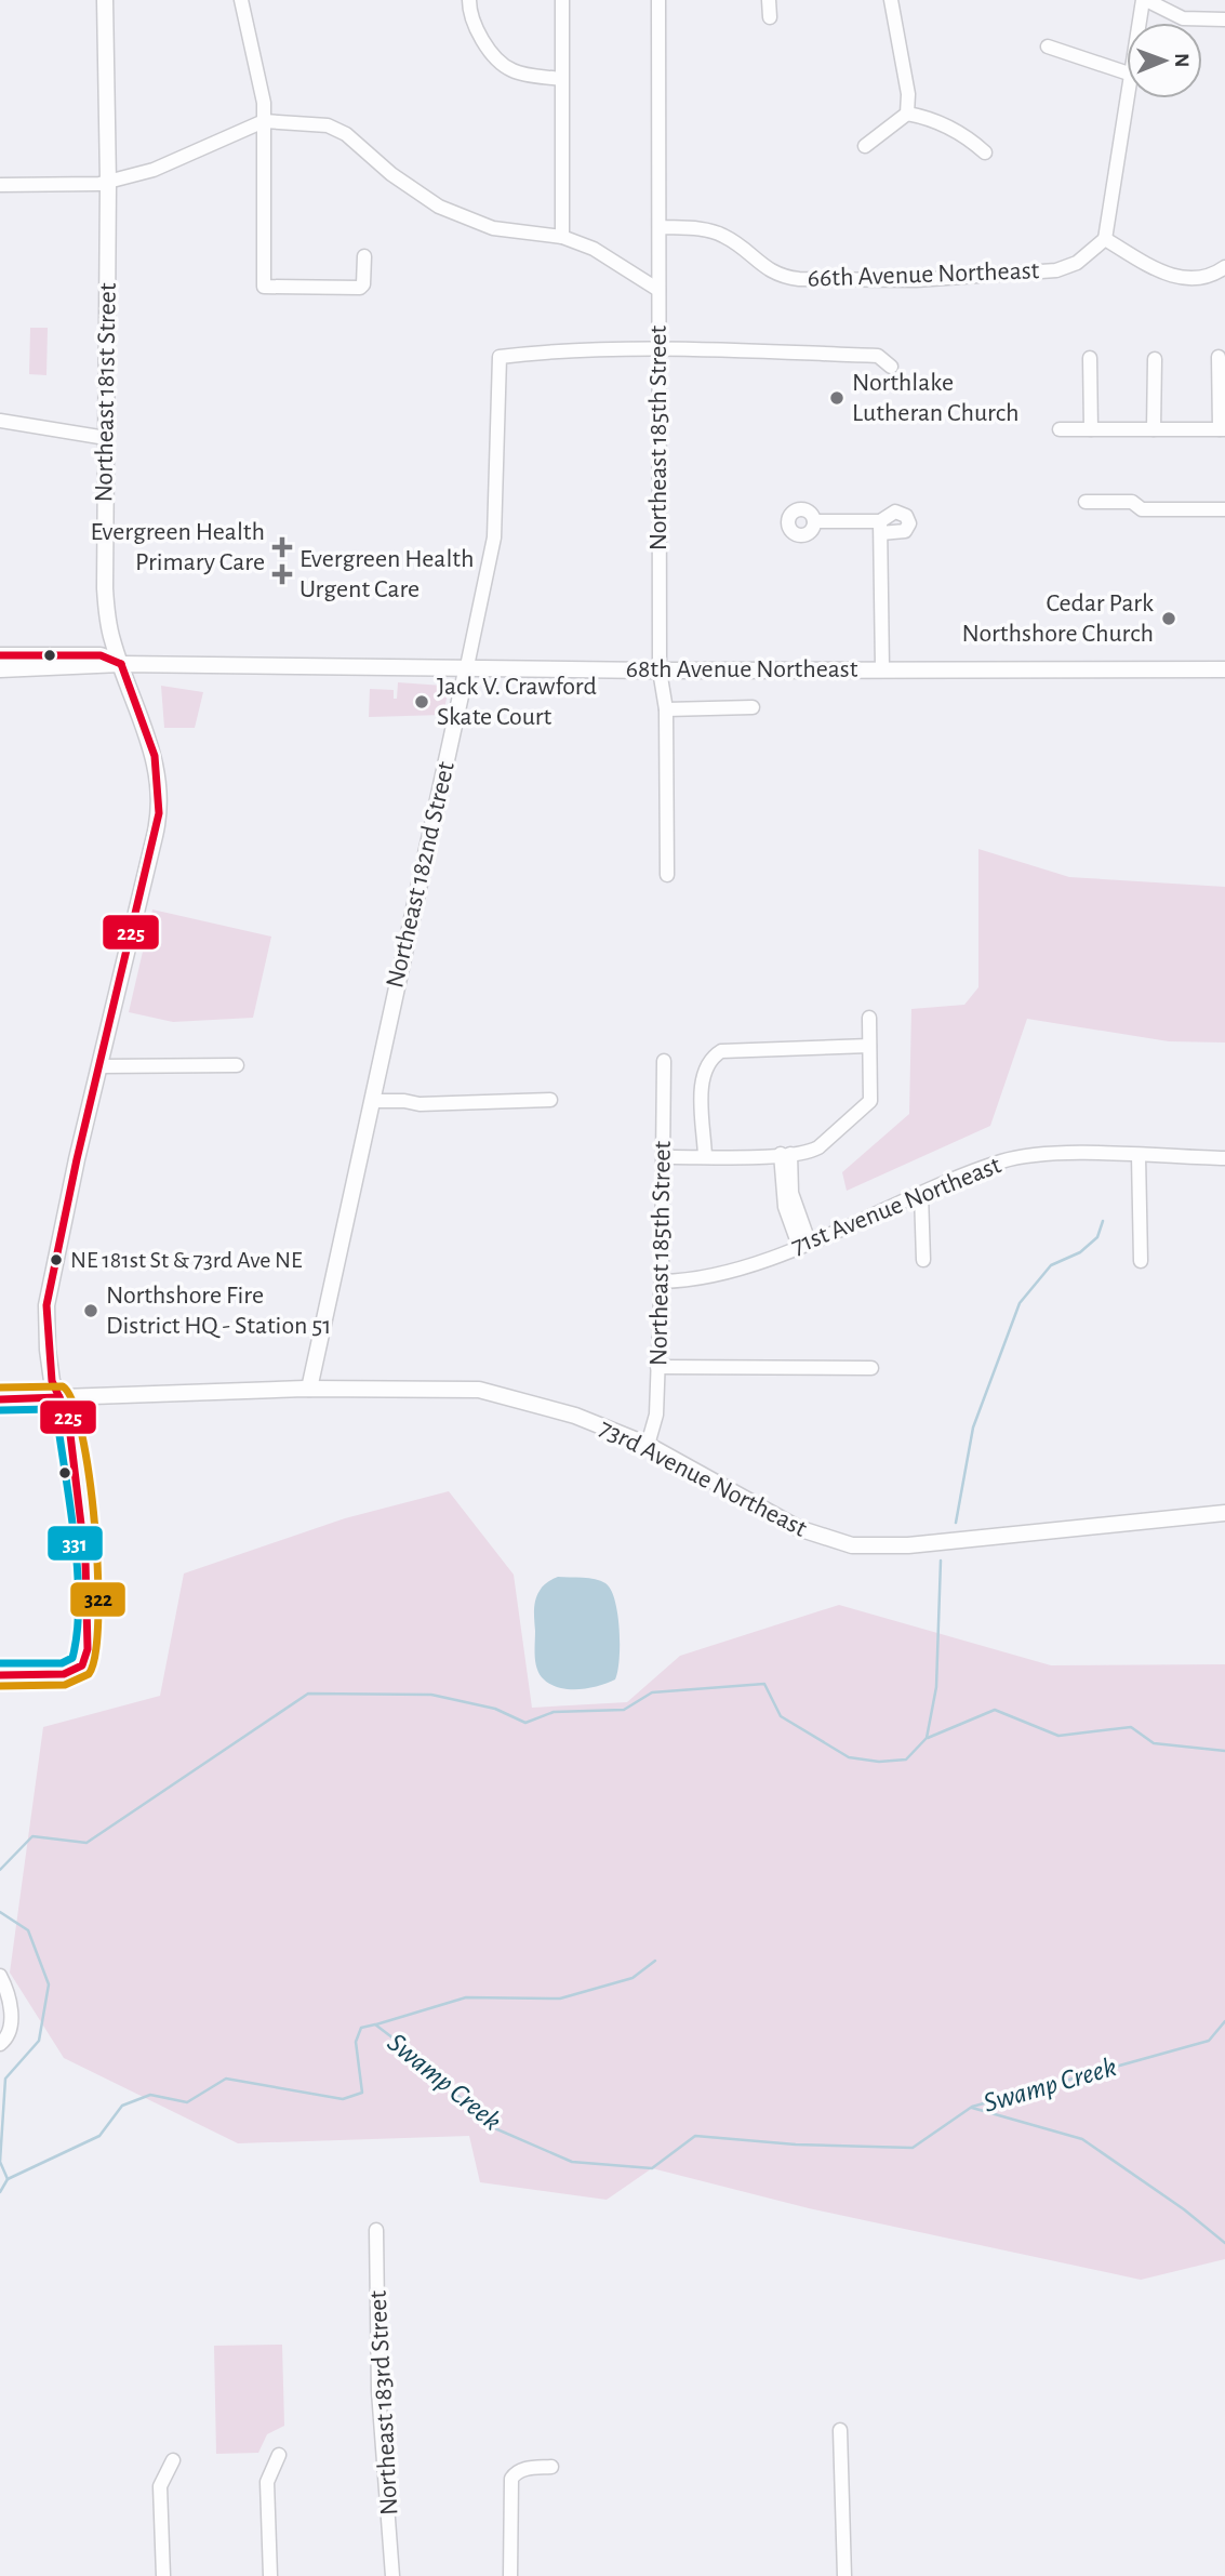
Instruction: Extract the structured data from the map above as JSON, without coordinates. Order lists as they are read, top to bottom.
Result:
{
  "streets": {
    "street": [
      "66th Avenue Northeast",
      "Northeast 181st Street",
      "Northeast 185th Street",
      "68th Avenue Northeast",
      "Northeast 182nd Street",
      "71st Avenue Northeast",
      "73rd Avenue Northeast",
      "Northeast 183rd Street"
    ]
  },
  "crossings": [
    ["66th Avenue Northeast", "Northeast 185th Street"],
    ["Northeast 181st Street", "68th Avenue Northeast"],
    ["Northeast 181st Street", "73rd Avenue Northeast"],
    ["Northeast 185th Street", "68th Avenue Northeast"],
    ["Northeast 185th Street", "Northeast 182nd Street"],
    ["Northeast 185th Street", "71st Avenue Northeast"],
    ["Northeast 185th Street", "73rd Avenue Northeast"],
    ["68th Avenue Northeast", "Northeast 182nd Street"],
    ["Northeast 182nd Street", "73rd Avenue Northeast"]
  ],
  "water": ["Swamp Creek"],
  "places": {
    "other": [
      "Northlake Lutheran Church",
      "Cedar Park Northshore Church",
      "Jack V. Crawford Skate Court",
      "NE 181st St & 73rd Ave NE",
      "Northshore Fire District HQ - Station 51"
    ],
    "health": ["Evergreen Health Primary Care", "Evergreen Health Urgent Care"]
  },
  "lines": ["transit line 225", "transit line 322", "transit line 331"],
  "north": "right"
}
